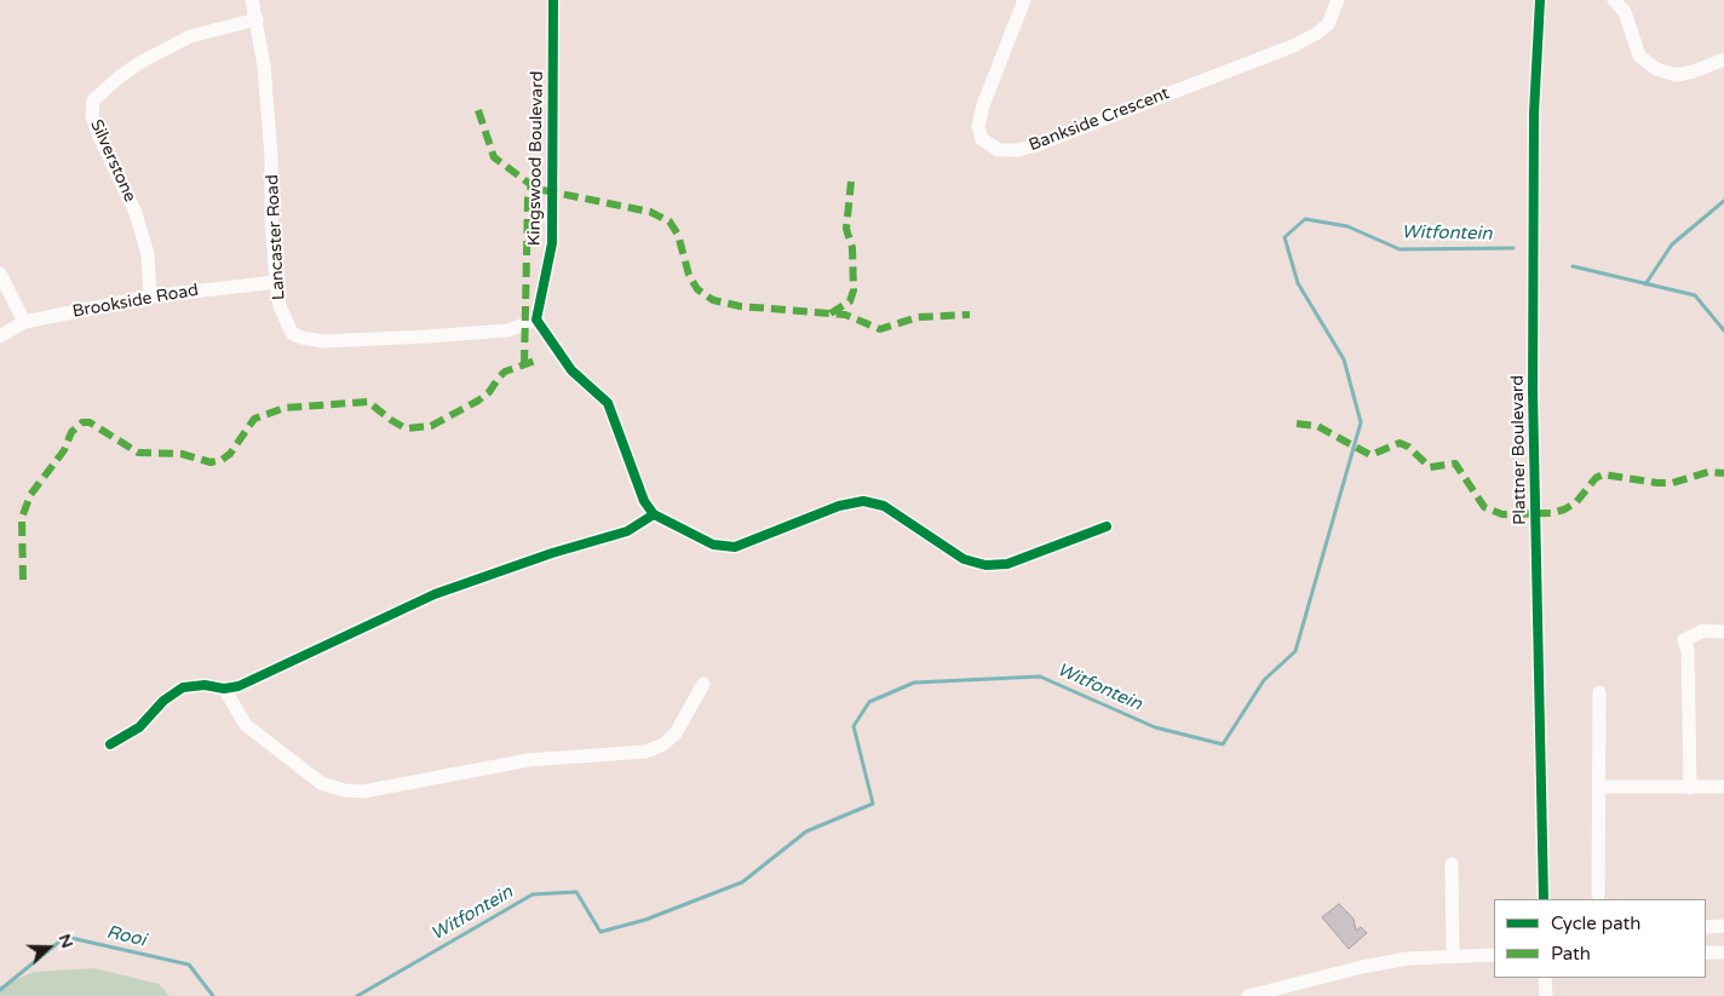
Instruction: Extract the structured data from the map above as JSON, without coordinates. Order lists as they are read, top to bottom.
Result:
{
  "streets": {
    "street": [
      "Bankside Crescent",
      "Kingswood Boulevard",
      "Silverstone",
      "Lancaster Road",
      "Brookside Road",
      "Plattner Boulevard"
    ]
  },
  "crossings": [
    ["Kingswood Boulevard", "Lancaster Road"],
    ["Silverstone", "Lancaster Road"],
    ["Silverstone", "Brookside Road"],
    ["Lancaster Road", "Brookside Road"]
  ],
  "water": ["Witfontein", "Rooi"],
  "legend": ["Cycle path", "Path"],
  "north": "right"
}
